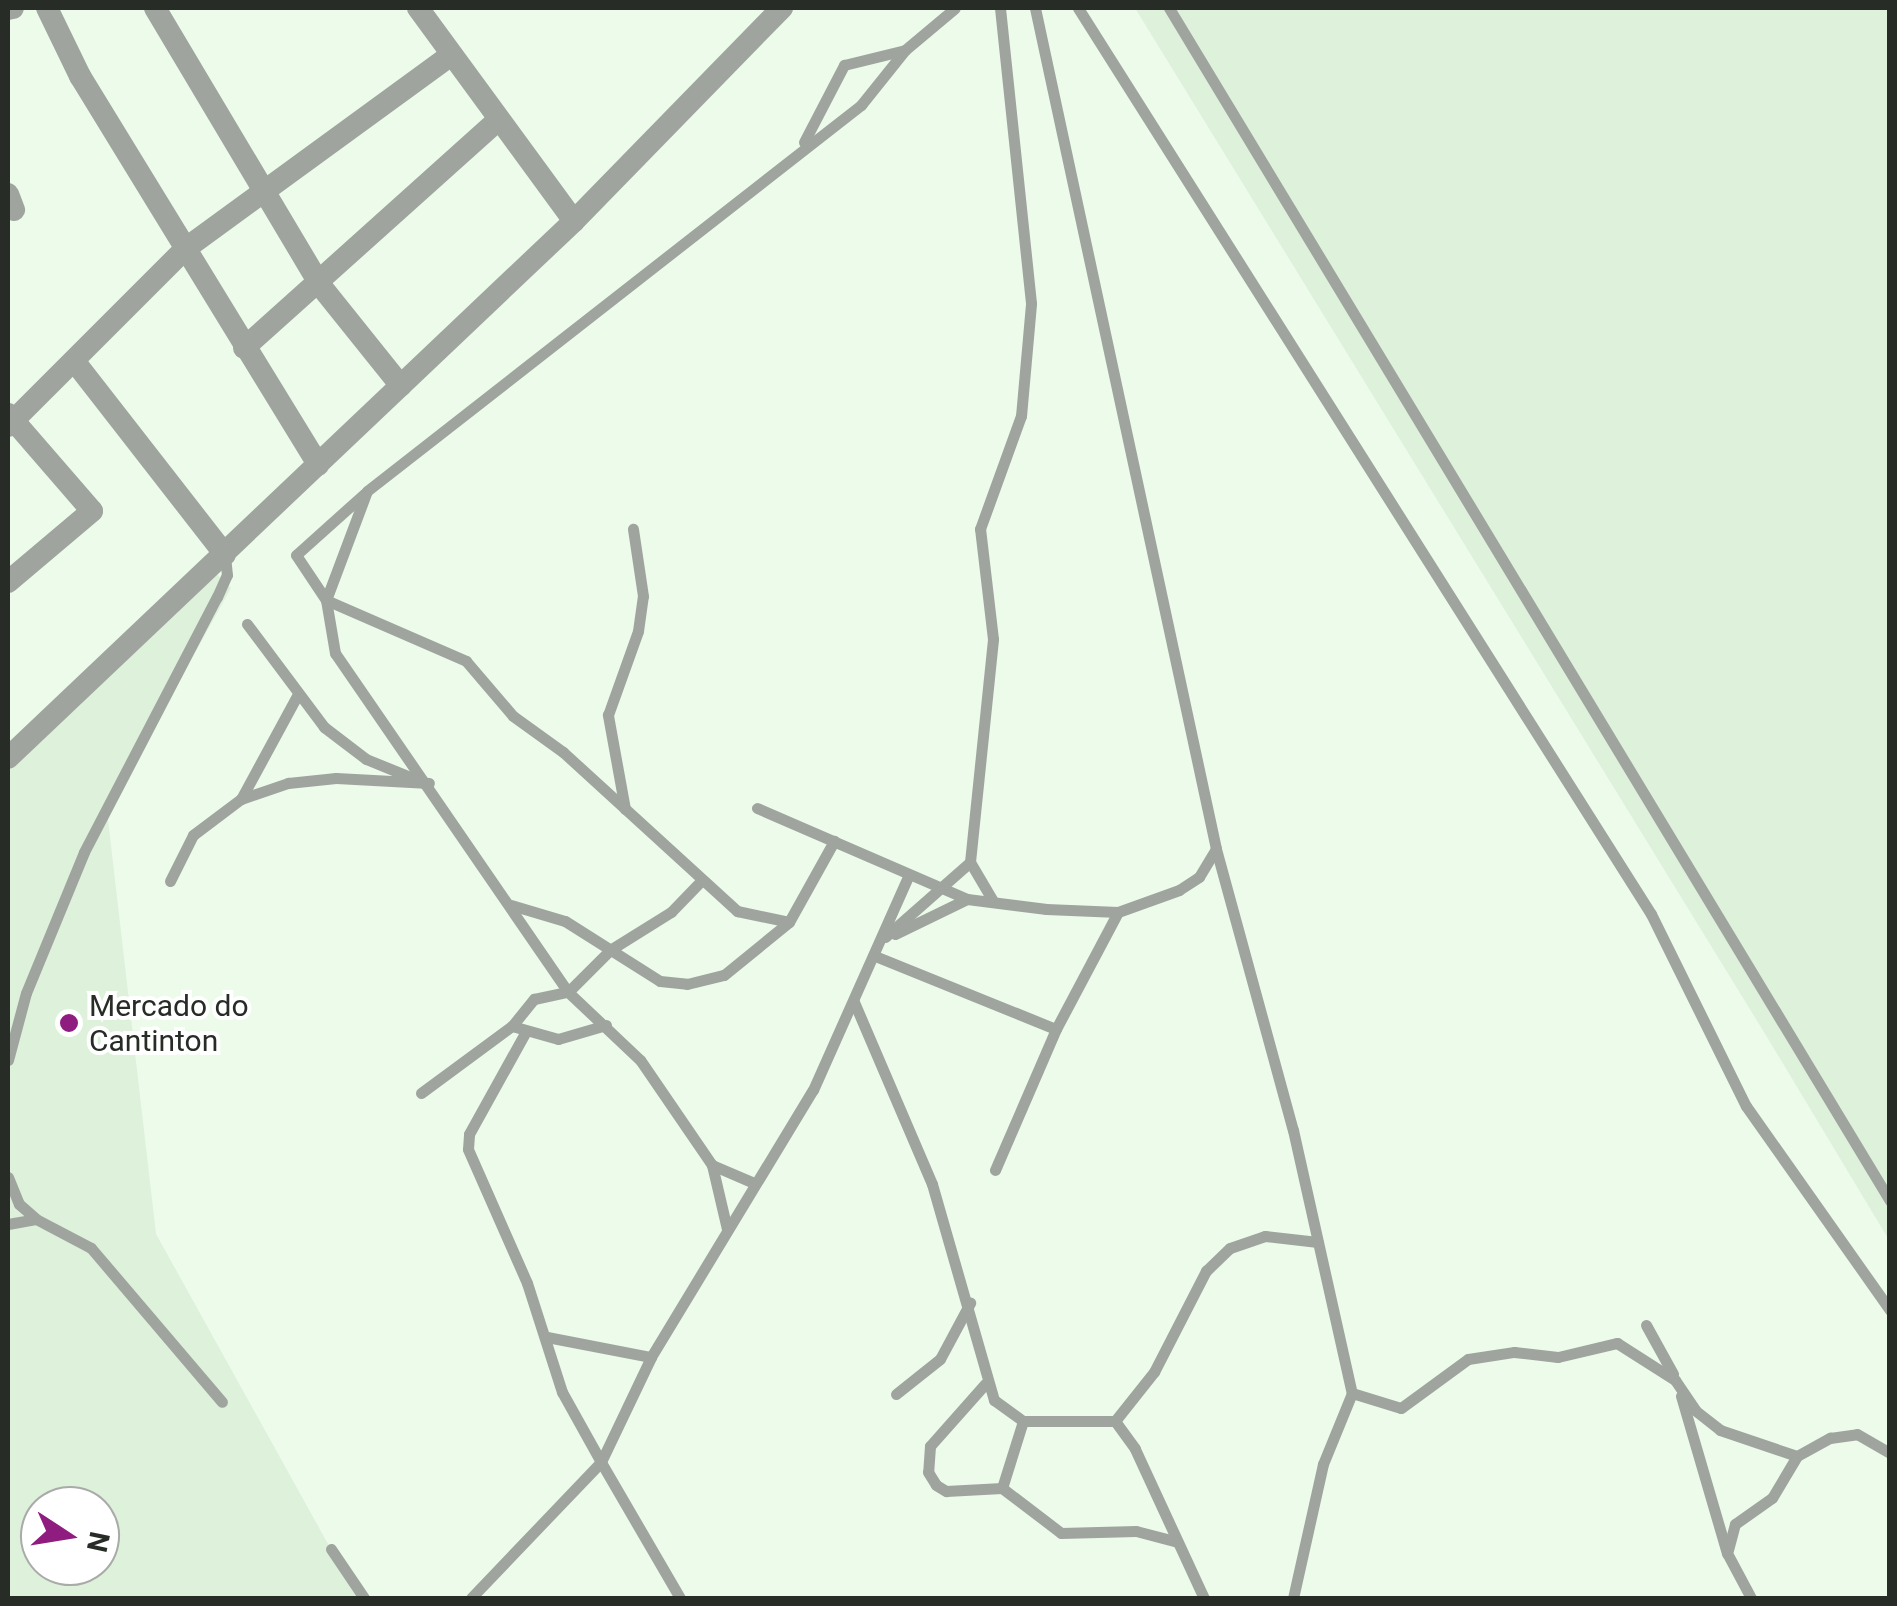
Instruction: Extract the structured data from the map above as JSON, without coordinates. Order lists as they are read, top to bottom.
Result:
{
  "places": ["Mercado do Cantinton"],
  "north": "right"
}
